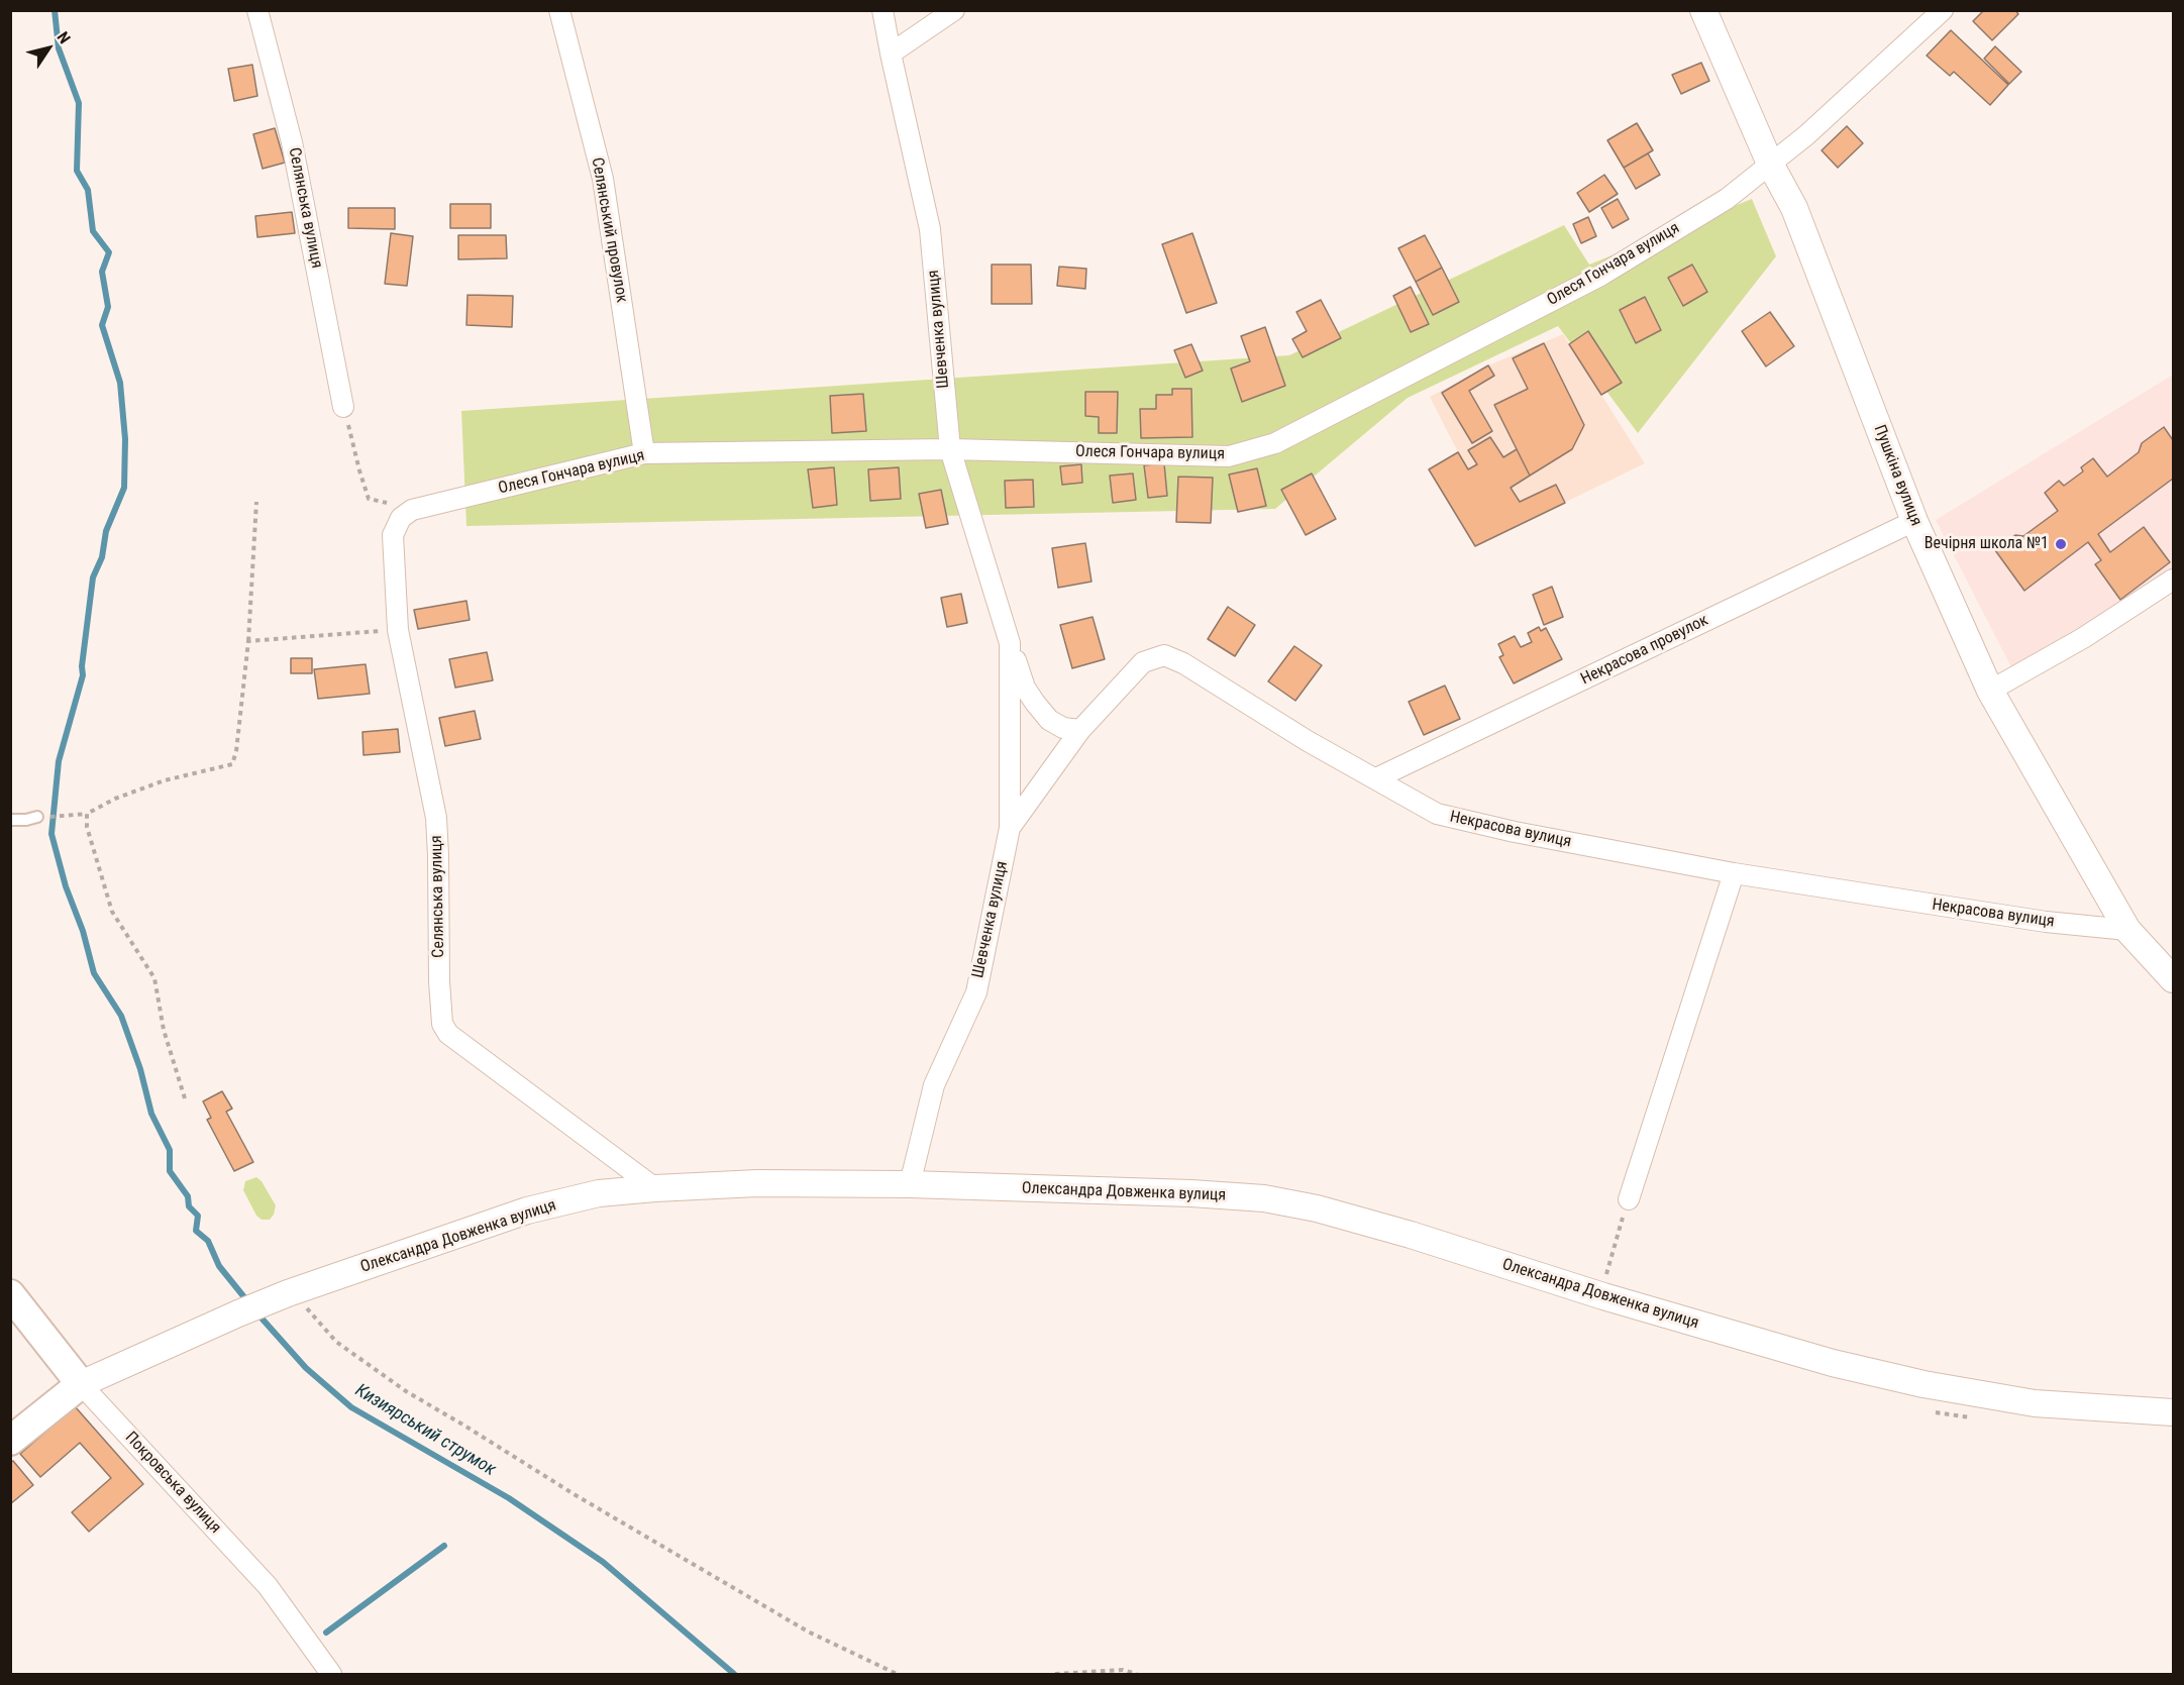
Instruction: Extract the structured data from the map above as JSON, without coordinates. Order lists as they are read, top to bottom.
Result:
{
  "streets": {
    "main road": ["Покровська вулиця"],
    "street": [
      "Селянська вулиця",
      "Селянський провулок",
      "Олеся Гончара вулиця",
      "Шевченка вулиця",
      "Пушкіна вулиця",
      "Некрасова провулок",
      "Некрасова вулиця",
      "Олександра Довженка вулиця"
    ]
  },
  "crossings": [
    ["Селянська вулиця", "Олеся Гончара вулиця"],
    ["Селянська вулиця", "Олександра Довженка вулиця"],
    ["Селянський провулок", "Олеся Гончара вулиця"],
    ["Олеся Гончара вулиця", "Шевченка вулиця"],
    ["Олеся Гончара вулиця", "Пушкіна вулиця"],
    ["Шевченка вулиця", "Некрасова вулиця"],
    ["Шевченка вулиця", "Олександра Довженка вулиця"],
    ["Пушкіна вулиця", "Некрасова провулок"],
    ["Пушкіна вулиця", "Некрасова вулиця"],
    ["Некрасова провулок", "Некрасова вулиця"],
    ["Олександра Довженка вулиця", "Покровська вулиця"]
  ],
  "water": ["Кизиярський струмок"],
  "places": ["Вечірня школа №1"],
  "north": "top right"
}
